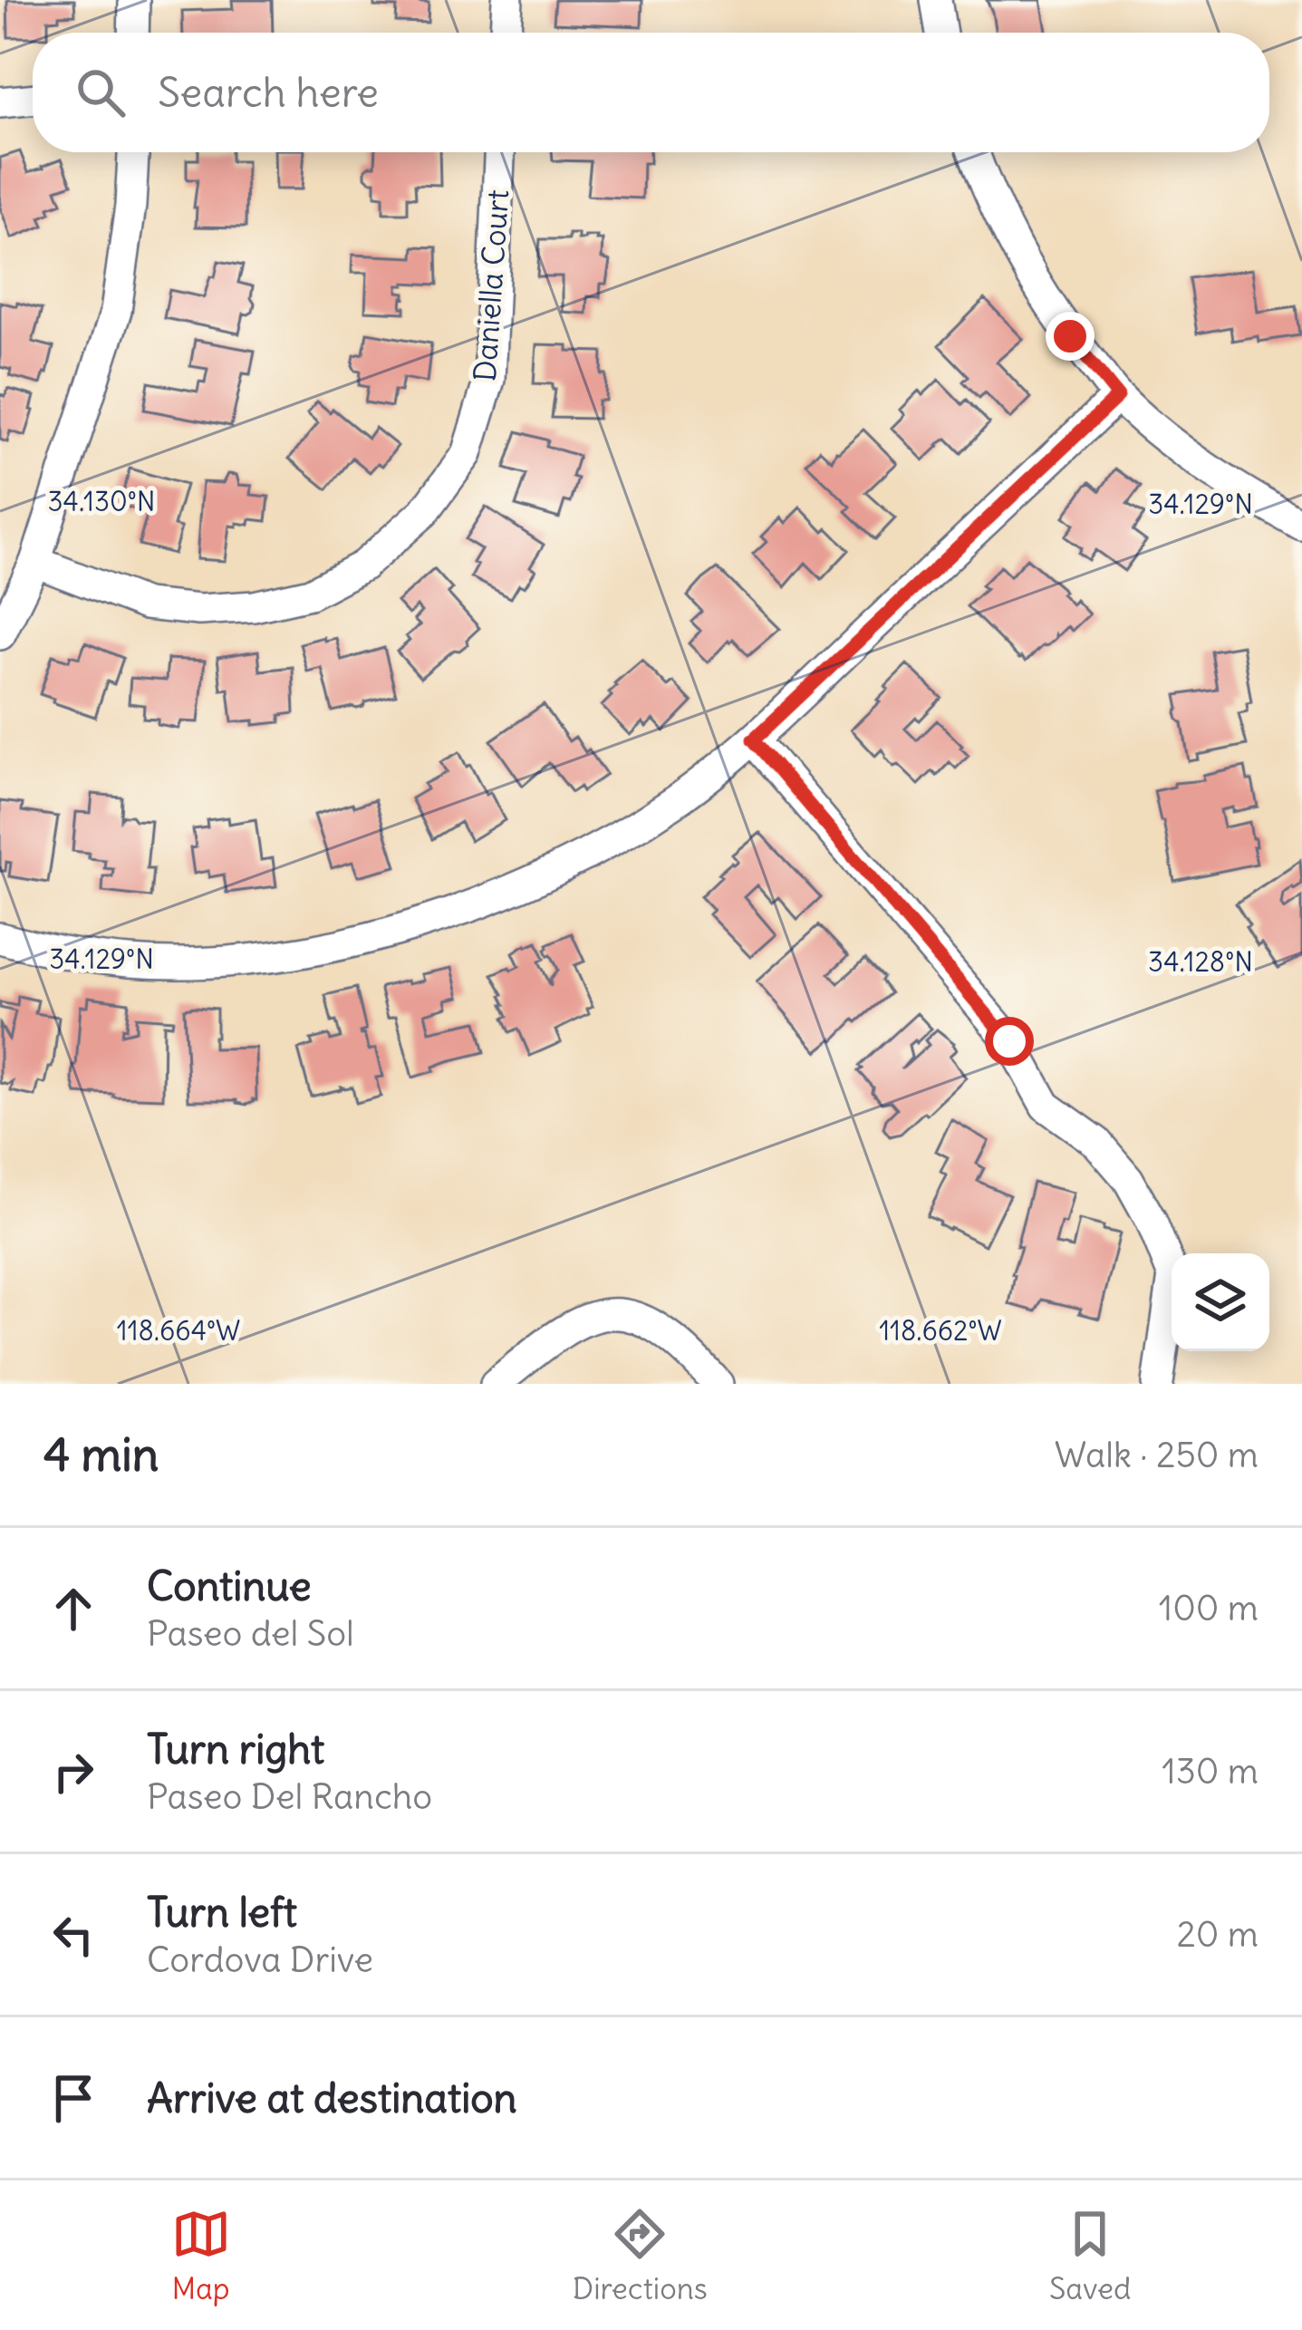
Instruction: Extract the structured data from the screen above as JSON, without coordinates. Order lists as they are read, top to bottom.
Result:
{
  "streets": {
    "street": ["Daniella Court"]
  },
  "page": {
    "search": "Search here",
    "heading": ["4 min", "Walk · 250 m"],
    "list": [
      ["Continue", "Paseo del Sol", "100 m"],
      ["Turn right", "Paseo Del Rancho", "130 m"],
      ["Turn left", "Cordova Drive", "20 m"],
      "Arrive at destination"
    ],
    "nav": ["Map", "Directions", "Saved"]
  },
  "coordinates": [
    "34.130°N",
    "34.129°N",
    "34.128°N",
    "118.664°W",
    "118.662°W"
  ]
}
